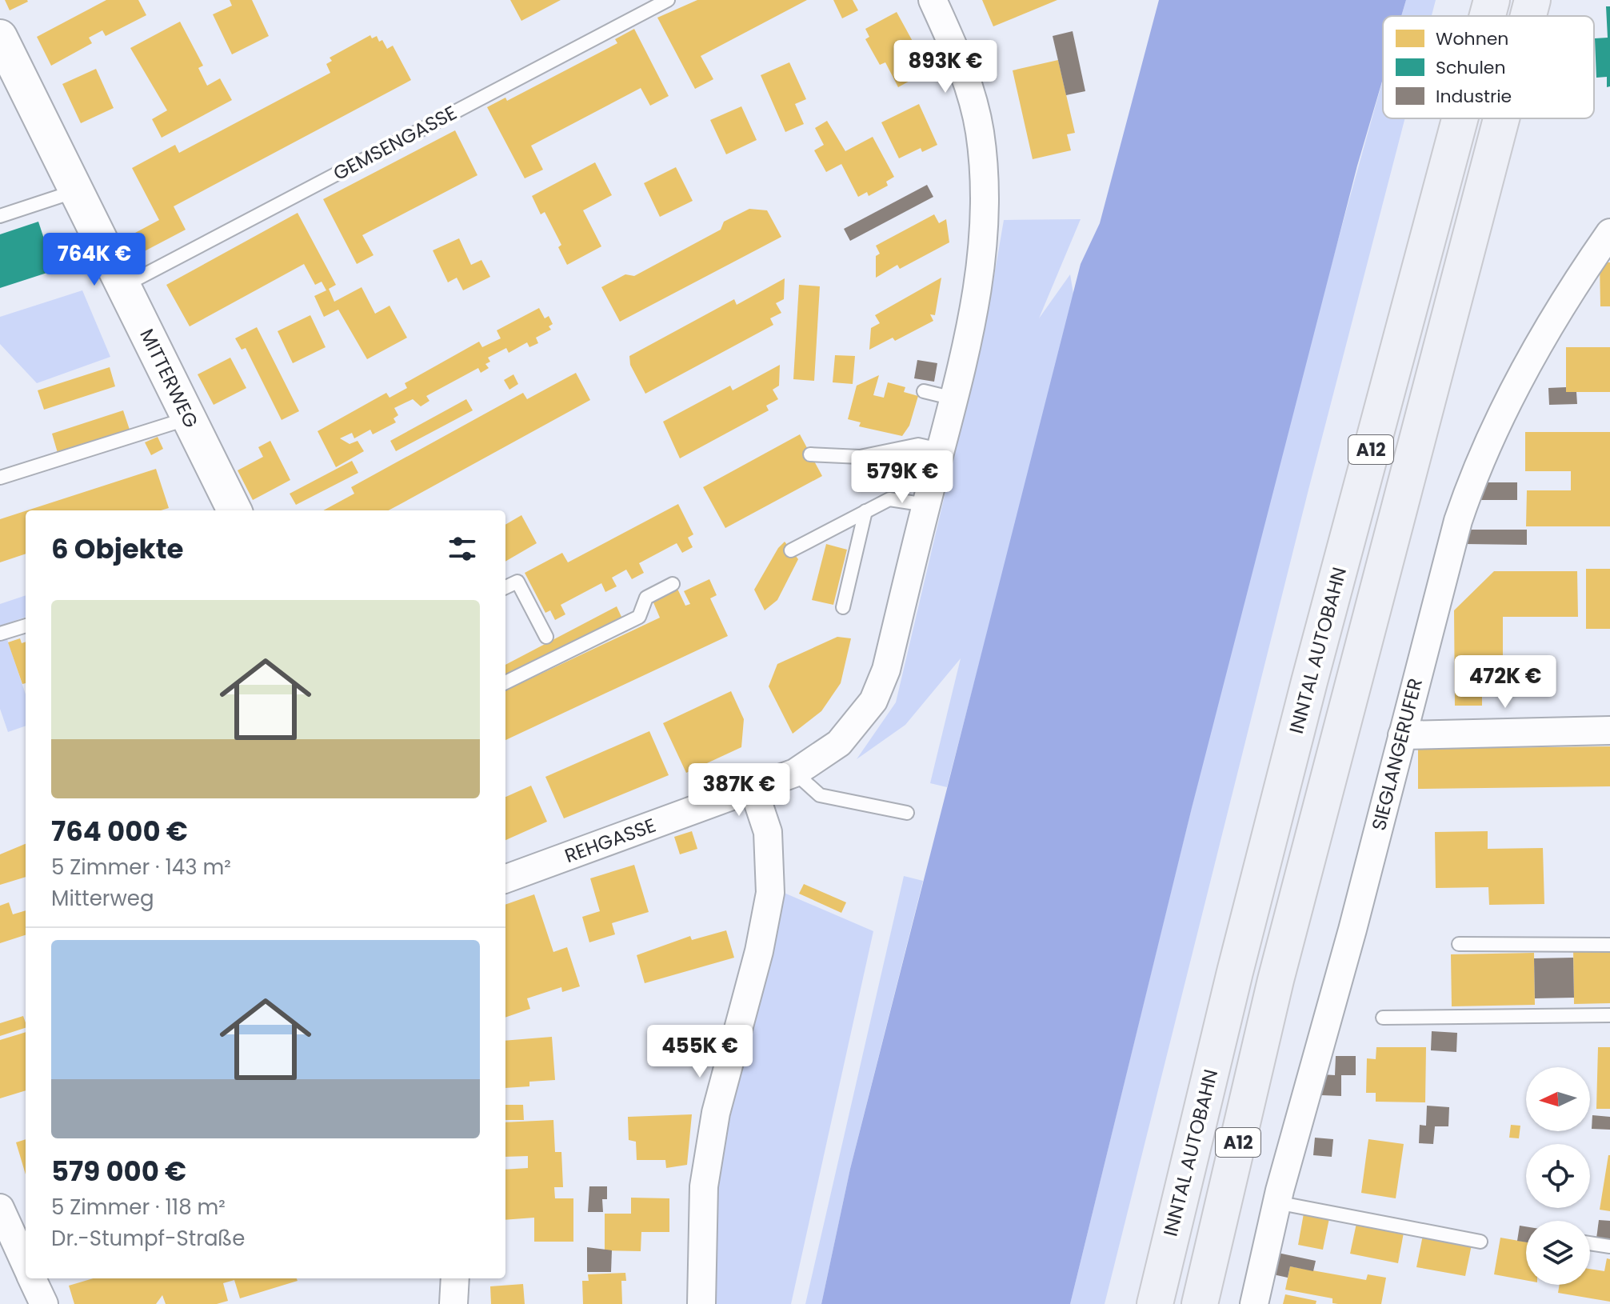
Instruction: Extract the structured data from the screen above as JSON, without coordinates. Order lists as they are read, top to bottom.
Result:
{
  "streets": {
    "highway": ["A12", "INNTAL AUTOBAHN"],
    "street": ["MITTERWEG", "SIEGLANGERUFER", "REHGASSE"],
    "lane": ["GEMSENGASSE"]
  },
  "crossings": [
    ["GEMSENGASSE", "MITTERWEG"]
  ],
  "legend": ["Wohnen", "Schulen", "Industrie"],
  "north": "left",
  "page": {
    "price": [
      "893K €",
      "764K €",
      "579K €",
      "472K €",
      "387K €",
      "455K €"
    ],
    "heading": "6 Objekte",
    "list": [
      {
        "name": "764 000 €",
        "note": "5 Zimmer · 143 m² · Mitterweg"
      },
      {
        "name": "579 000 €",
        "note": "5 Zimmer · 118 m² · Dr.-Stumpf-Straße"
      }
    ]
  }
}
